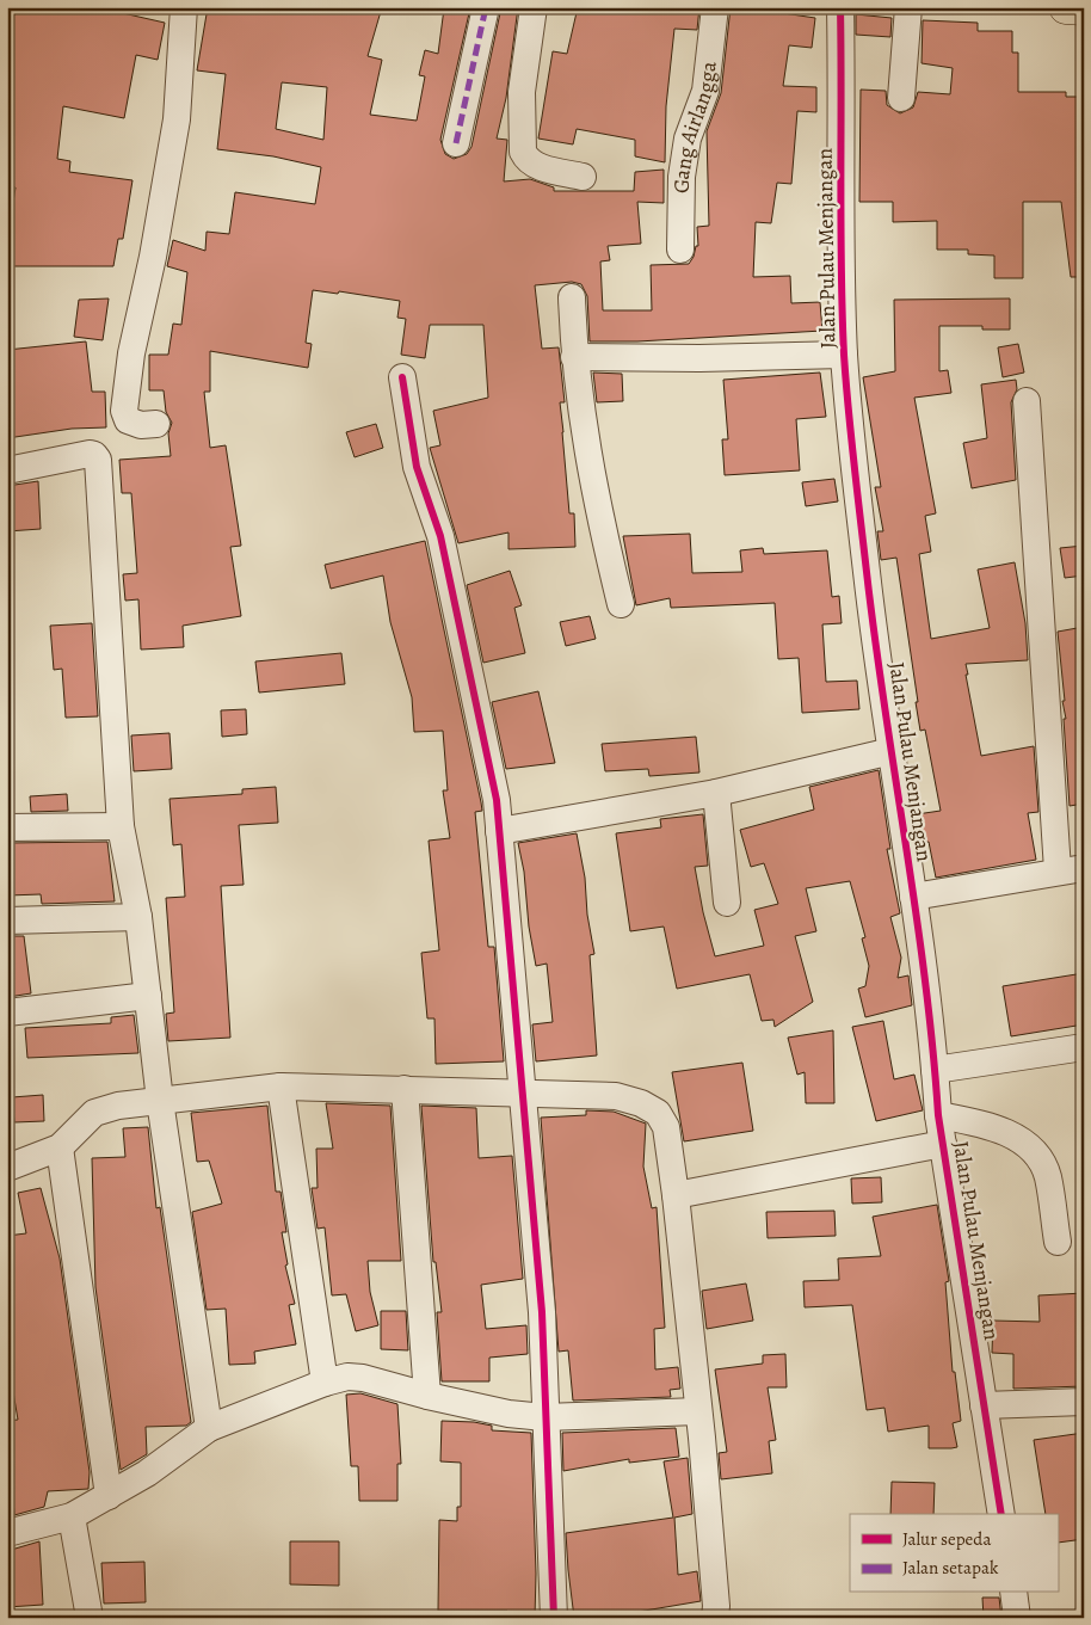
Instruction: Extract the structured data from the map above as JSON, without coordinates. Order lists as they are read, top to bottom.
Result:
{
  "streets": {
    "street": ["Gang Airlangga", "Jalan Pulau Menjangan"]
  },
  "legend": ["Jalur sepeda", "Jalan setapak"]
}
